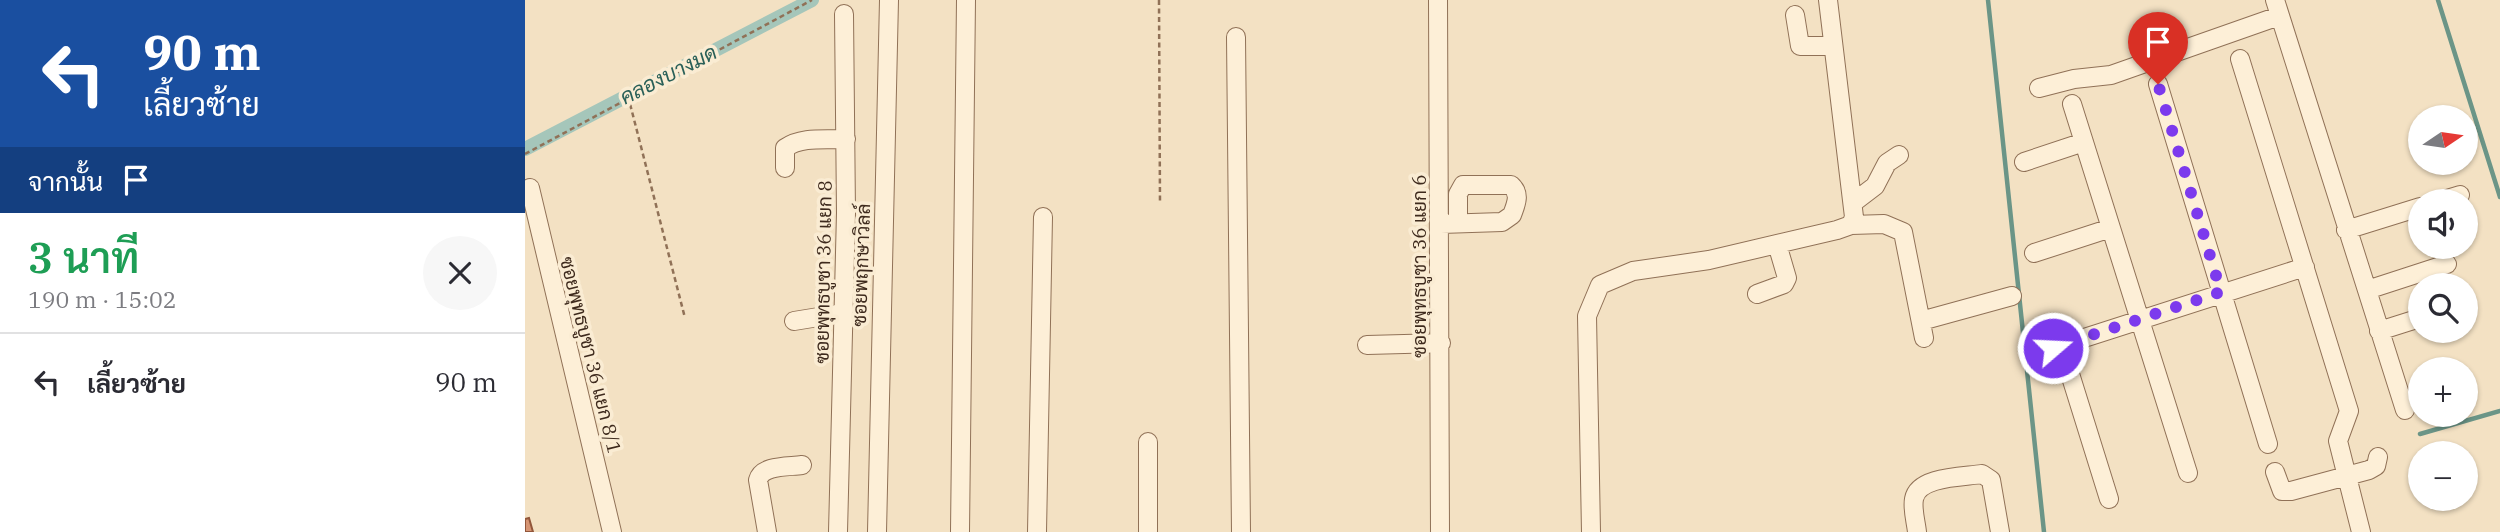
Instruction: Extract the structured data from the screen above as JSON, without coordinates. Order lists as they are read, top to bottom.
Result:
{
  "streets": {
    "street": [
      "ซอยพฤกษาวิลล์",
      "ซอยพุทธบูชา 36 แยก 6",
      "ซอยพุทธบูชา 36 แยก 8",
      "ซอยพุทธบูชา 36 แยก 8/1"
    ]
  },
  "water": ["คลองบางมด"],
  "north": "right",
  "page": {
    "turn": ["90 m", "เลี้ยวซ้าย"],
    "map_buttons": ["+", "−"],
    "then": "จากนั้น",
    "heading": ["3 นาที", "190 m · 15:02"],
    "list": [
      {
        "name": "เลี้ยวซ้าย",
        "value": "90 m"
      }
    ]
  }
}
